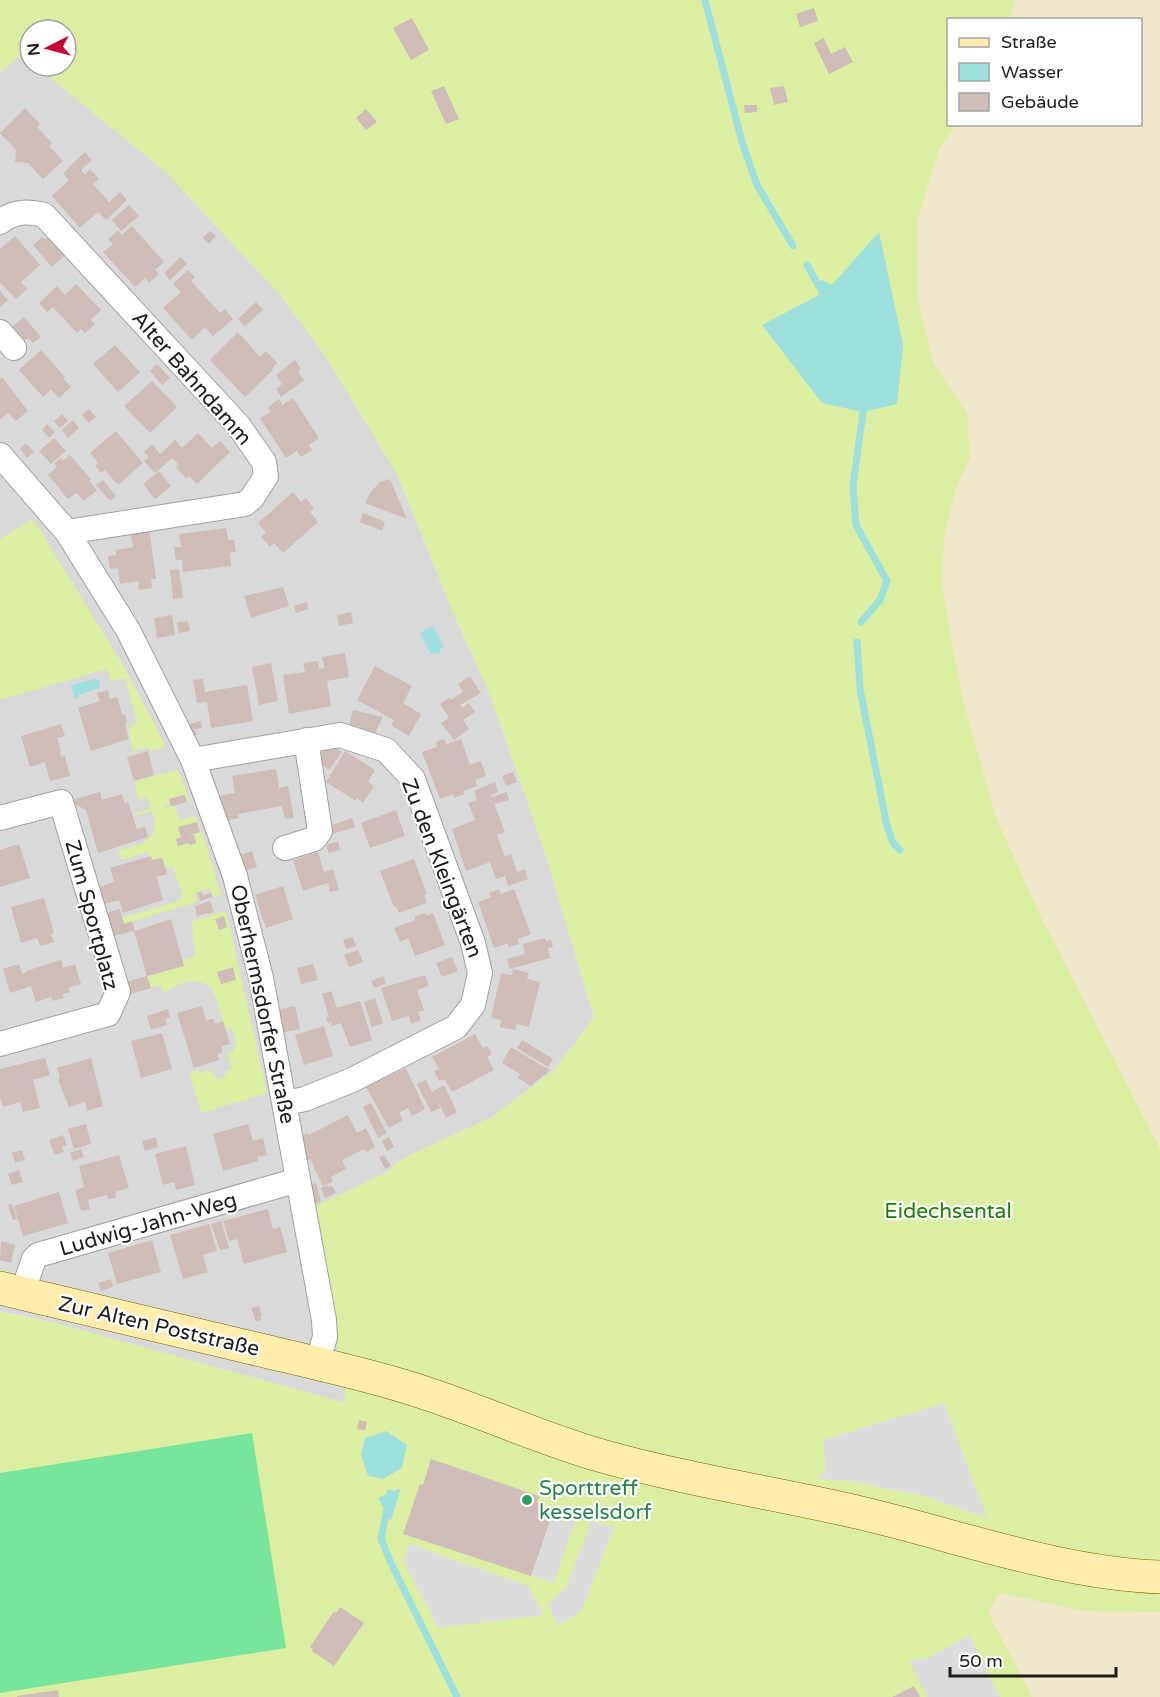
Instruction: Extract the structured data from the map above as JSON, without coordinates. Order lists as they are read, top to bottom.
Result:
{
  "streets": {
    "street": [
      "Alter Bahndamm",
      "Zu den Kleingärten",
      "Zum Sportplatz",
      "Oberhermsdorfer Straße",
      "Ludwig-Jahn-Weg",
      "Zur Alten Poststraße"
    ]
  },
  "crossings": [
    ["Alter Bahndamm", "Oberhermsdorfer Straße"],
    ["Zu den Kleingärten", "Oberhermsdorfer Straße"],
    ["Oberhermsdorfer Straße", "Ludwig-Jahn-Weg"],
    ["Oberhermsdorfer Straße", "Zur Alten Poststraße"],
    ["Ludwig-Jahn-Weg", "Zur Alten Poststraße"]
  ],
  "parks": ["Eidechsental"],
  "places": ["Sporttreff kesselsdorf"],
  "legend": ["Straße", "Wasser", "Gebäude"],
  "scale_bar": "50 m",
  "north": "left"
}
